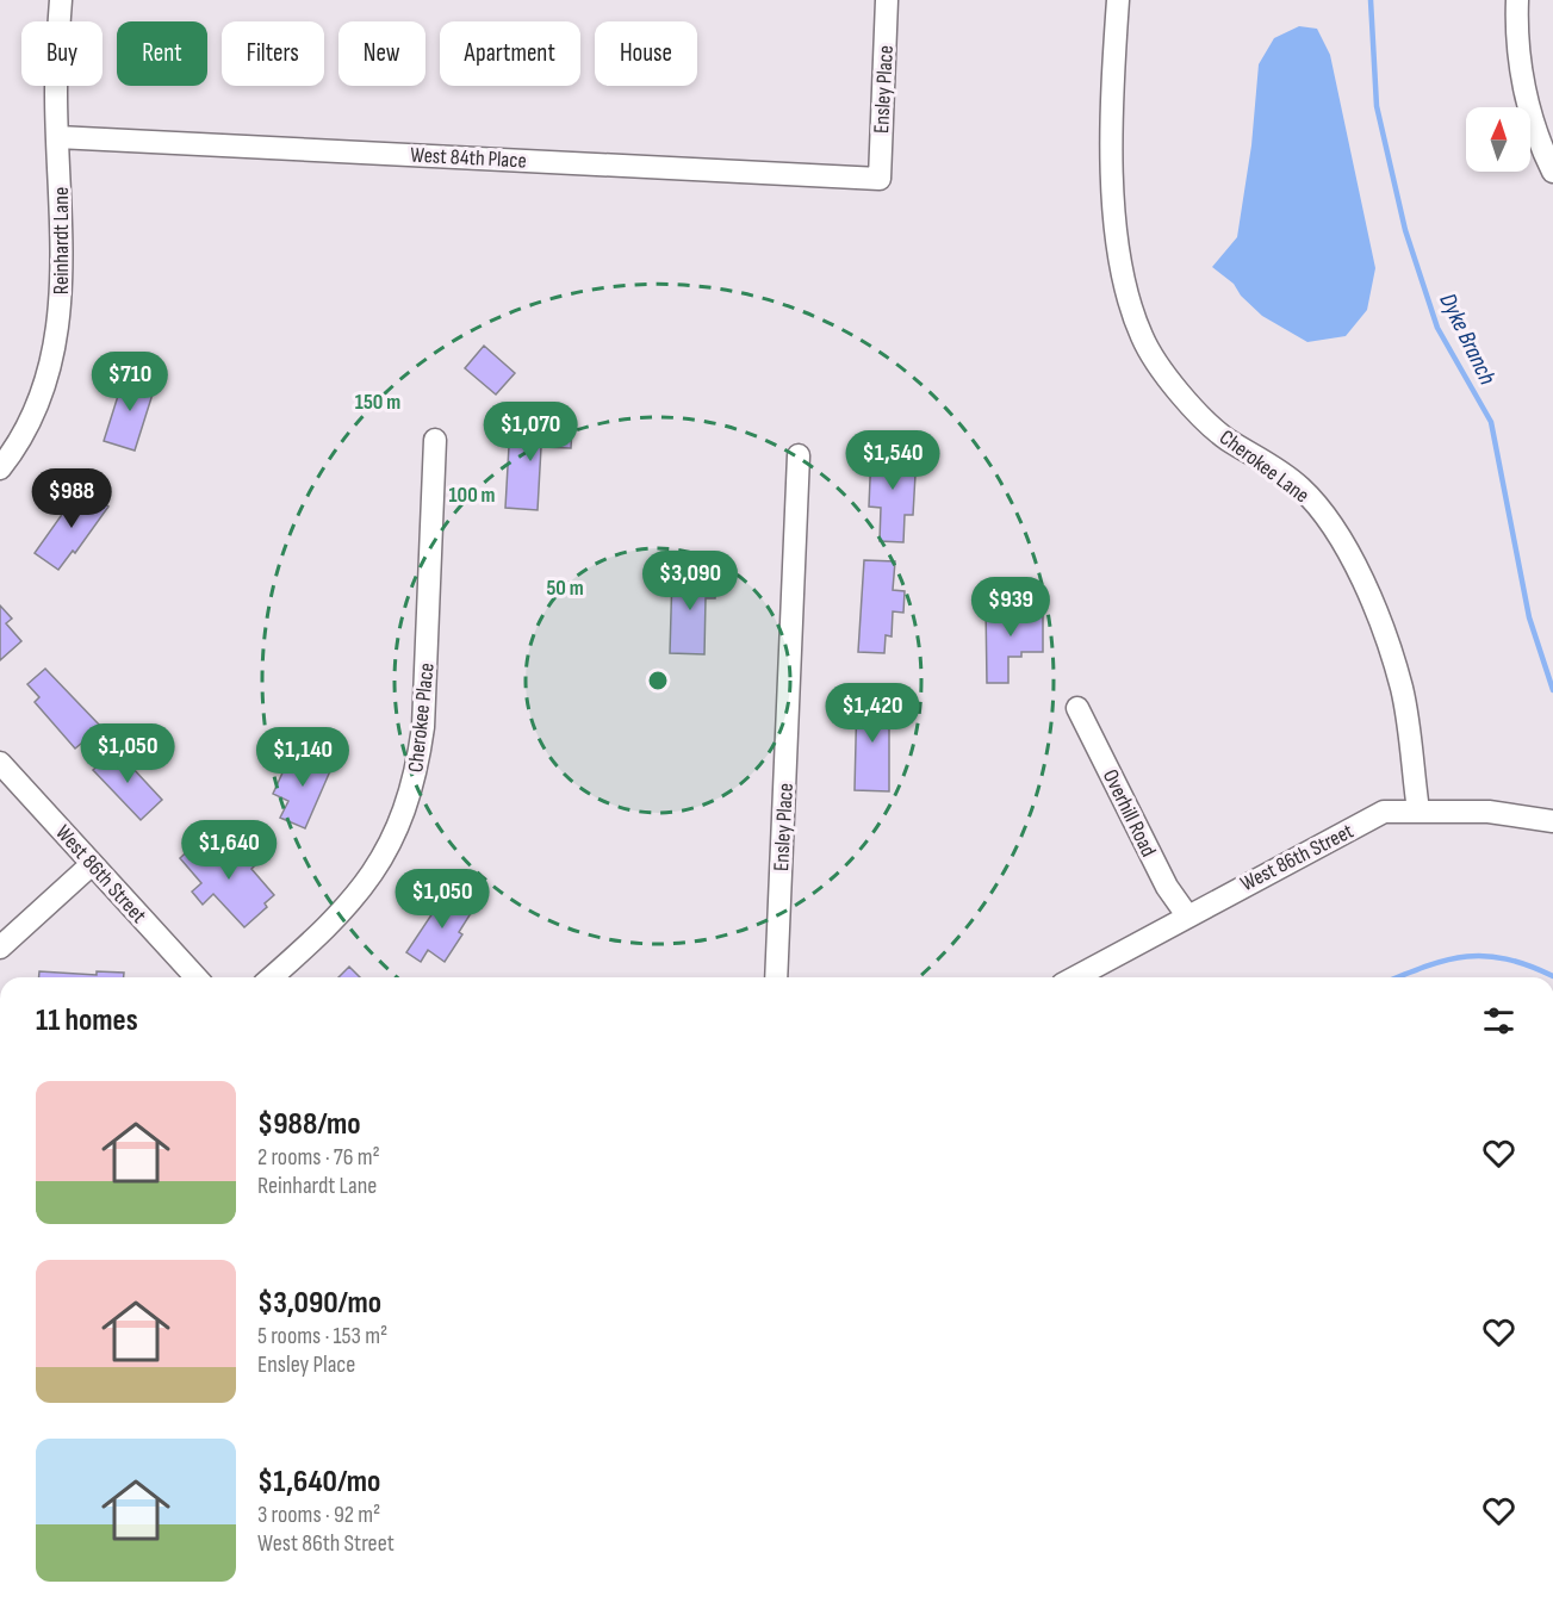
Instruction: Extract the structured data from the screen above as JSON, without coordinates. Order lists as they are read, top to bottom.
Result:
{
  "streets": {
    "street": [
      "Ensley Place",
      "West 84th Place",
      "Reinhardt Lane",
      "Cherokee Lane",
      "Cherokee Place",
      "Overhill Road",
      "West 86th Street"
    ]
  },
  "crossings": [
    ["Ensley Place", "West 84th Place"],
    ["West 84th Place", "Reinhardt Lane"],
    ["Cherokee Lane", "West 86th Street"],
    ["Overhill Road", "West 86th Street"]
  ],
  "water": ["Dyke Branch"],
  "north": "top",
  "page": {
    "chip": [
      "Buy",
      "Rent",
      "Filters",
      "New",
      "Apartment",
      "House"
    ],
    "price": [
      "$710",
      "$1,070",
      "$1,540",
      "$988",
      "$3,090",
      "$939",
      "$1,420",
      "$1,050",
      "$1,140",
      "$1,640",
      "$1,050"
    ],
    "heading": "11 homes",
    "list": [
      {
        "name": "$988/mo",
        "note": "2 rooms · 76 m² · Reinhardt Lane"
      },
      {
        "name": "$3,090/mo",
        "note": "5 rooms · 153 m² · Ensley Place"
      },
      {
        "name": "$1,640/mo",
        "note": "3 rooms · 92 m² · West 86th Street"
      }
    ]
  },
  "rings": ["150 m", "100 m", "50 m"]
}
